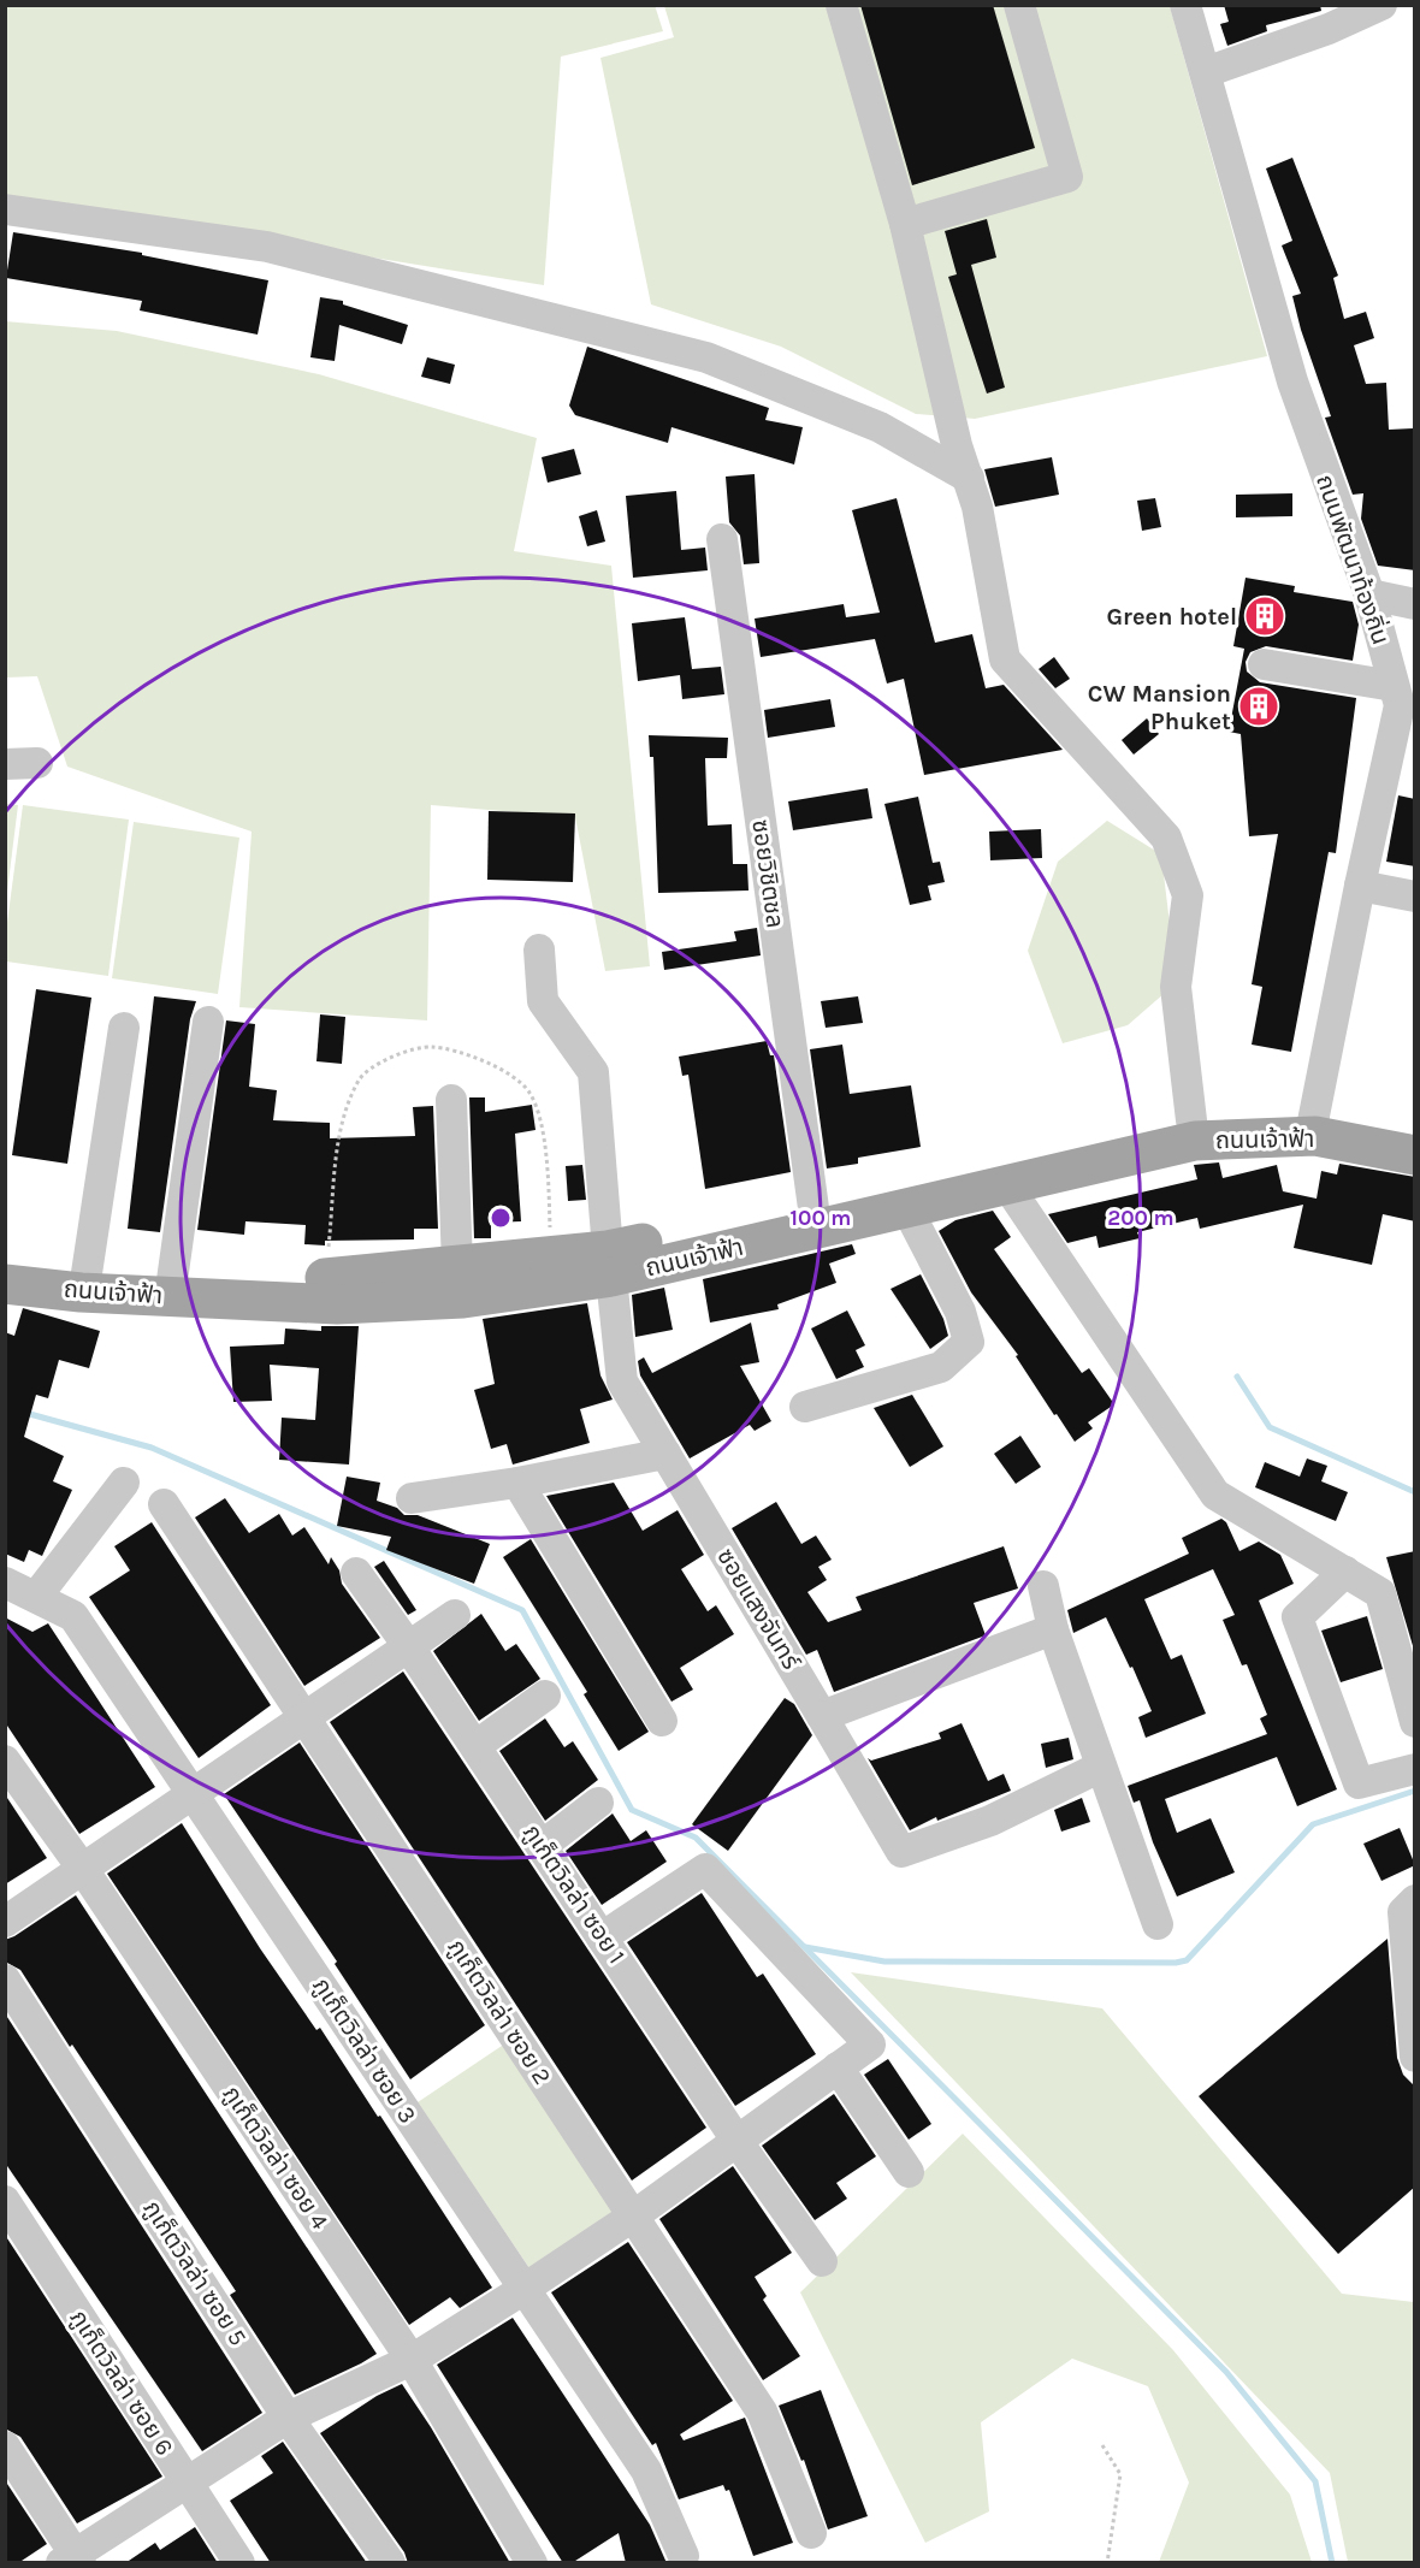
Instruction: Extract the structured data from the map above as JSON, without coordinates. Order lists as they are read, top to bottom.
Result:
{
  "streets": {
    "main road": ["ถนนเจ้าฟ้า"],
    "street": [
      "ถนนพัฒนาท้องถิ่น",
      "ซอยวิชิตชล",
      "ซอยแสงจันทร์",
      "ภูเก็ตวิลล่า ซอย 1",
      "ภูเก็ตวิลล่า ซอย 2",
      "ภูเก็ตวิลล่า ซอย 3",
      "ภูเก็ตวิลล่า ซอย 4",
      "ภูเก็ตวิลล่า ซอย 5",
      "ภูเก็ตวิลล่า ซอย 6"
    ]
  },
  "crossings": [
    ["ถนนพัฒนาท้องถิ่น", "ถนนเจ้าฟ้า"],
    ["ซอยวิชิตชล", "ถนนเจ้าฟ้า"],
    ["ถนนเจ้าฟ้า", "ซอยแสงจันทร์"]
  ],
  "places": {
    "building": ["Green hotel", "CW Mansion Phuket"]
  },
  "rings": ["100 m", "200 m"]
}
